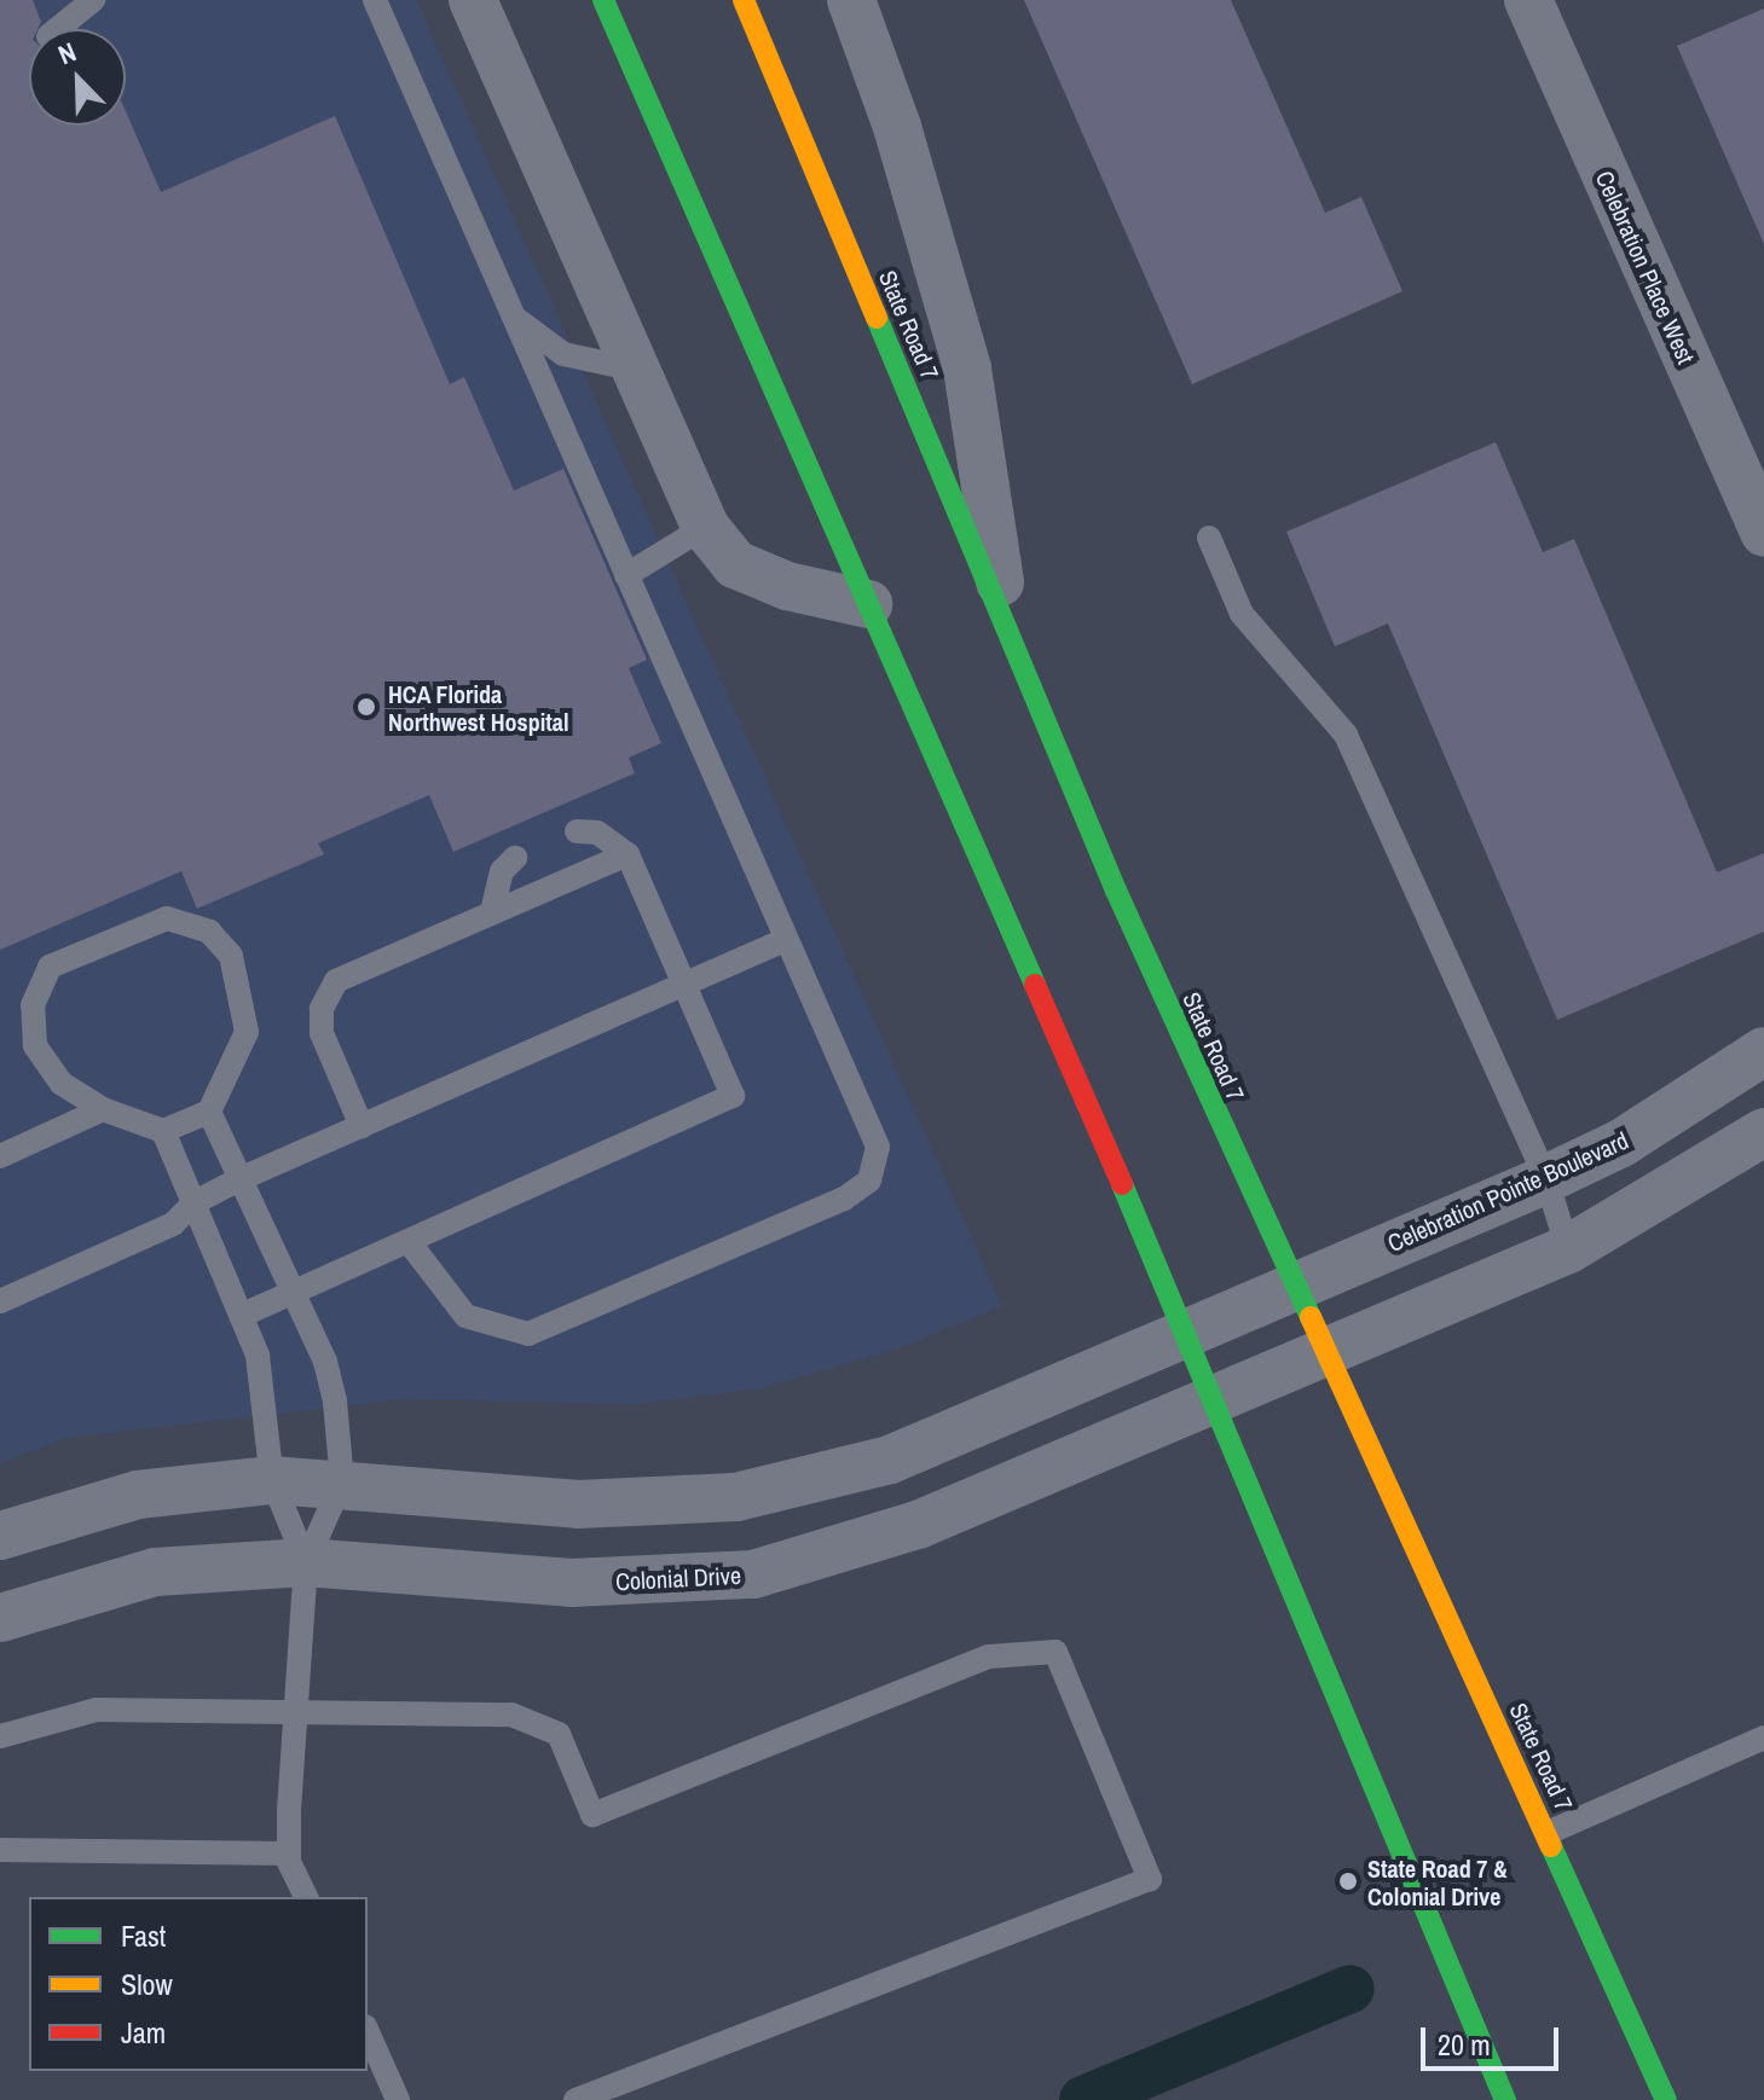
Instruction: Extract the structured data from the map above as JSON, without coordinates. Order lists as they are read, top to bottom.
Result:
{
  "streets": {
    "main road": ["State Road 7"],
    "street": ["Celebration Place West", "Celebration Pointe Boulevard", "Colonial Drive"]
  },
  "crossings": [
    ["State Road 7", "Celebration Pointe Boulevard"],
    ["State Road 7", "Colonial Drive"]
  ],
  "places": ["HCA Florida Northwest Hospital", "State Road 7 & Colonial Drive"],
  "legend": ["Fast", "Slow", "Jam"],
  "scale_bar": "20 m",
  "north": "top left"
}
